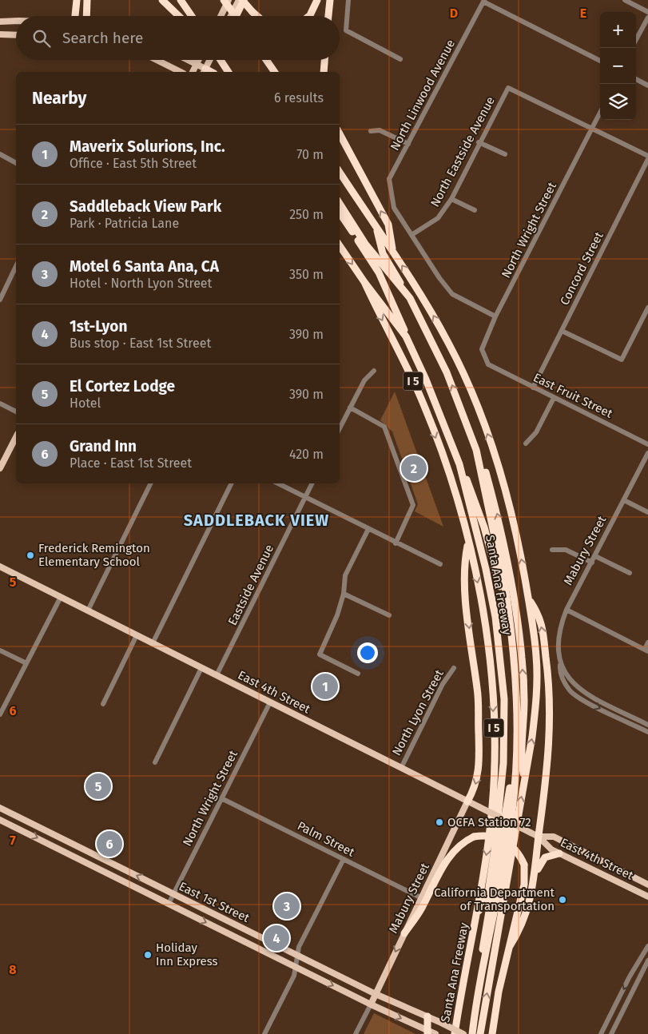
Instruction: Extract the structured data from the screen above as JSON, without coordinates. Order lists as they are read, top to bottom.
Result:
{
  "streets": {
    "highway": ["I 5", "Santa Ana Freeway"],
    "main road": ["Mabury Street", "East 4th Street", "East 1st Street"],
    "street": [
      "North Linwood Avenue",
      "North Eastside Avenue",
      "North Wright Street",
      "Concord Street",
      "East Fruit Street",
      "Eastside Avenue",
      "North Lyon Street",
      "Palm Street"
    ]
  },
  "crossings": [
    ["North Linwood Avenue", "North Eastside Avenue"],
    ["North Eastside Avenue", "North Wright Street"],
    ["North Wright Street", "East Fruit Street"],
    ["North Wright Street", "East 4th Street"],
    ["North Wright Street", "Palm Street"],
    ["North Wright Street", "East 1st Street"],
    ["Concord Street", "East Fruit Street"],
    ["I 5", "Santa Ana Freeway"],
    ["Mabury Street", "East 4th Street"],
    ["Mabury Street", "Palm Street"],
    ["Mabury Street", "East 1st Street"],
    ["Eastside Avenue", "East 4th Street"],
    ["East 4th Street", "North Lyon Street"]
  ],
  "districts": ["SADDLEBACK VIEW"],
  "places": [
    "Frederick Remington Elementary School",
    "OCFA Station 72",
    "California Department of Transportation",
    "Holiday Inn Express"
  ],
  "page": {
    "map_buttons": ["+", "−"],
    "search": "Search here",
    "heading": ["Nearby", "6 results"],
    "list": [
      {
        "mark": "1",
        "name": "Maverix Solurions, Inc.",
        "note": "Office · East 5th Street",
        "value": "70 m"
      },
      {
        "mark": "2",
        "name": "Saddleback View Park",
        "note": "Park · Patricia Lane",
        "value": "250 m"
      },
      {
        "mark": "3",
        "name": "Motel 6 Santa Ana, CA",
        "note": "Hotel · North Lyon Street",
        "value": "350 m"
      },
      {
        "mark": "4",
        "name": "1st-Lyon",
        "note": "Bus stop · East 1st Street",
        "value": "390 m"
      },
      {
        "mark": "5",
        "name": "El Cortez Lodge",
        "note": "Hotel",
        "value": "390 m"
      },
      {
        "mark": "6",
        "name": "Grand Inn",
        "note": "Place · East 1st Street",
        "value": "420 m"
      }
    ],
    "pins": [
      "2",
      "1",
      "5",
      "6",
      "3",
      "4"
    ]
  },
  "grid": {
    "columns": ["D", "E"],
    "rows": [
      "5",
      "6",
      "7",
      "8"
    ]
  }
}
